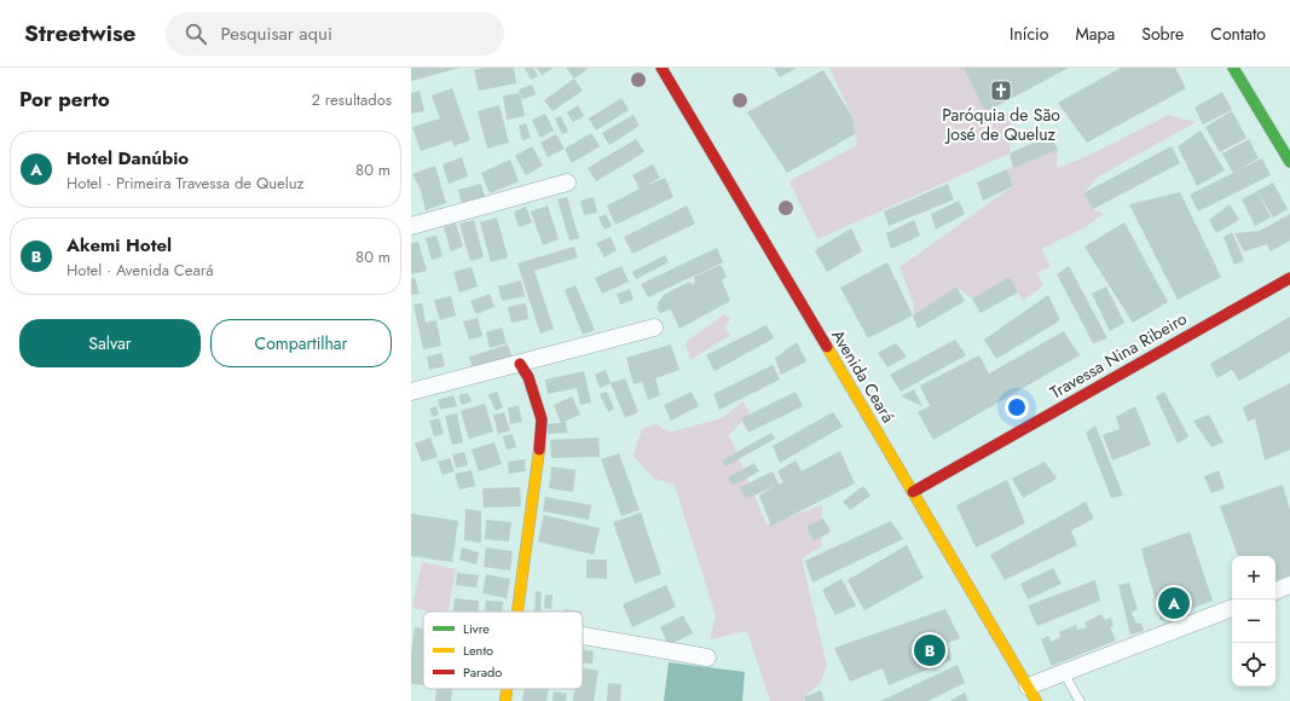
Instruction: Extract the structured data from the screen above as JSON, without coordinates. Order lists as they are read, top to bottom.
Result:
{
  "streets": {
    "main road": ["Travessa Nina Ribeiro", "Avenida Ceará"]
  },
  "crossings": [
    ["Travessa Nina Ribeiro", "Avenida Ceará"]
  ],
  "places": {
    "church": ["Paróquia de São José de Queluz"]
  },
  "legend": ["Livre", "Lento", "Parado"],
  "page": {
    "header": "Streetwise",
    "search": "Pesquisar aqui",
    "nav": [
      "Início",
      "Mapa",
      "Sobre",
      "Contato"
    ],
    "heading": ["Por perto", "2 resultados"],
    "list": [
      {
        "mark": "A",
        "name": "Hotel Danúbio",
        "note": "Hotel · Primeira Travessa de Queluz",
        "value": "80 m"
      },
      {
        "mark": "B",
        "name": "Akemi Hotel",
        "note": "Hotel · Avenida Ceará",
        "value": "80 m"
      }
    ],
    "buttons": ["Salvar", "Compartilhar"],
    "map_buttons": ["+", "−"],
    "pins": ["A", "B"]
  }
}
